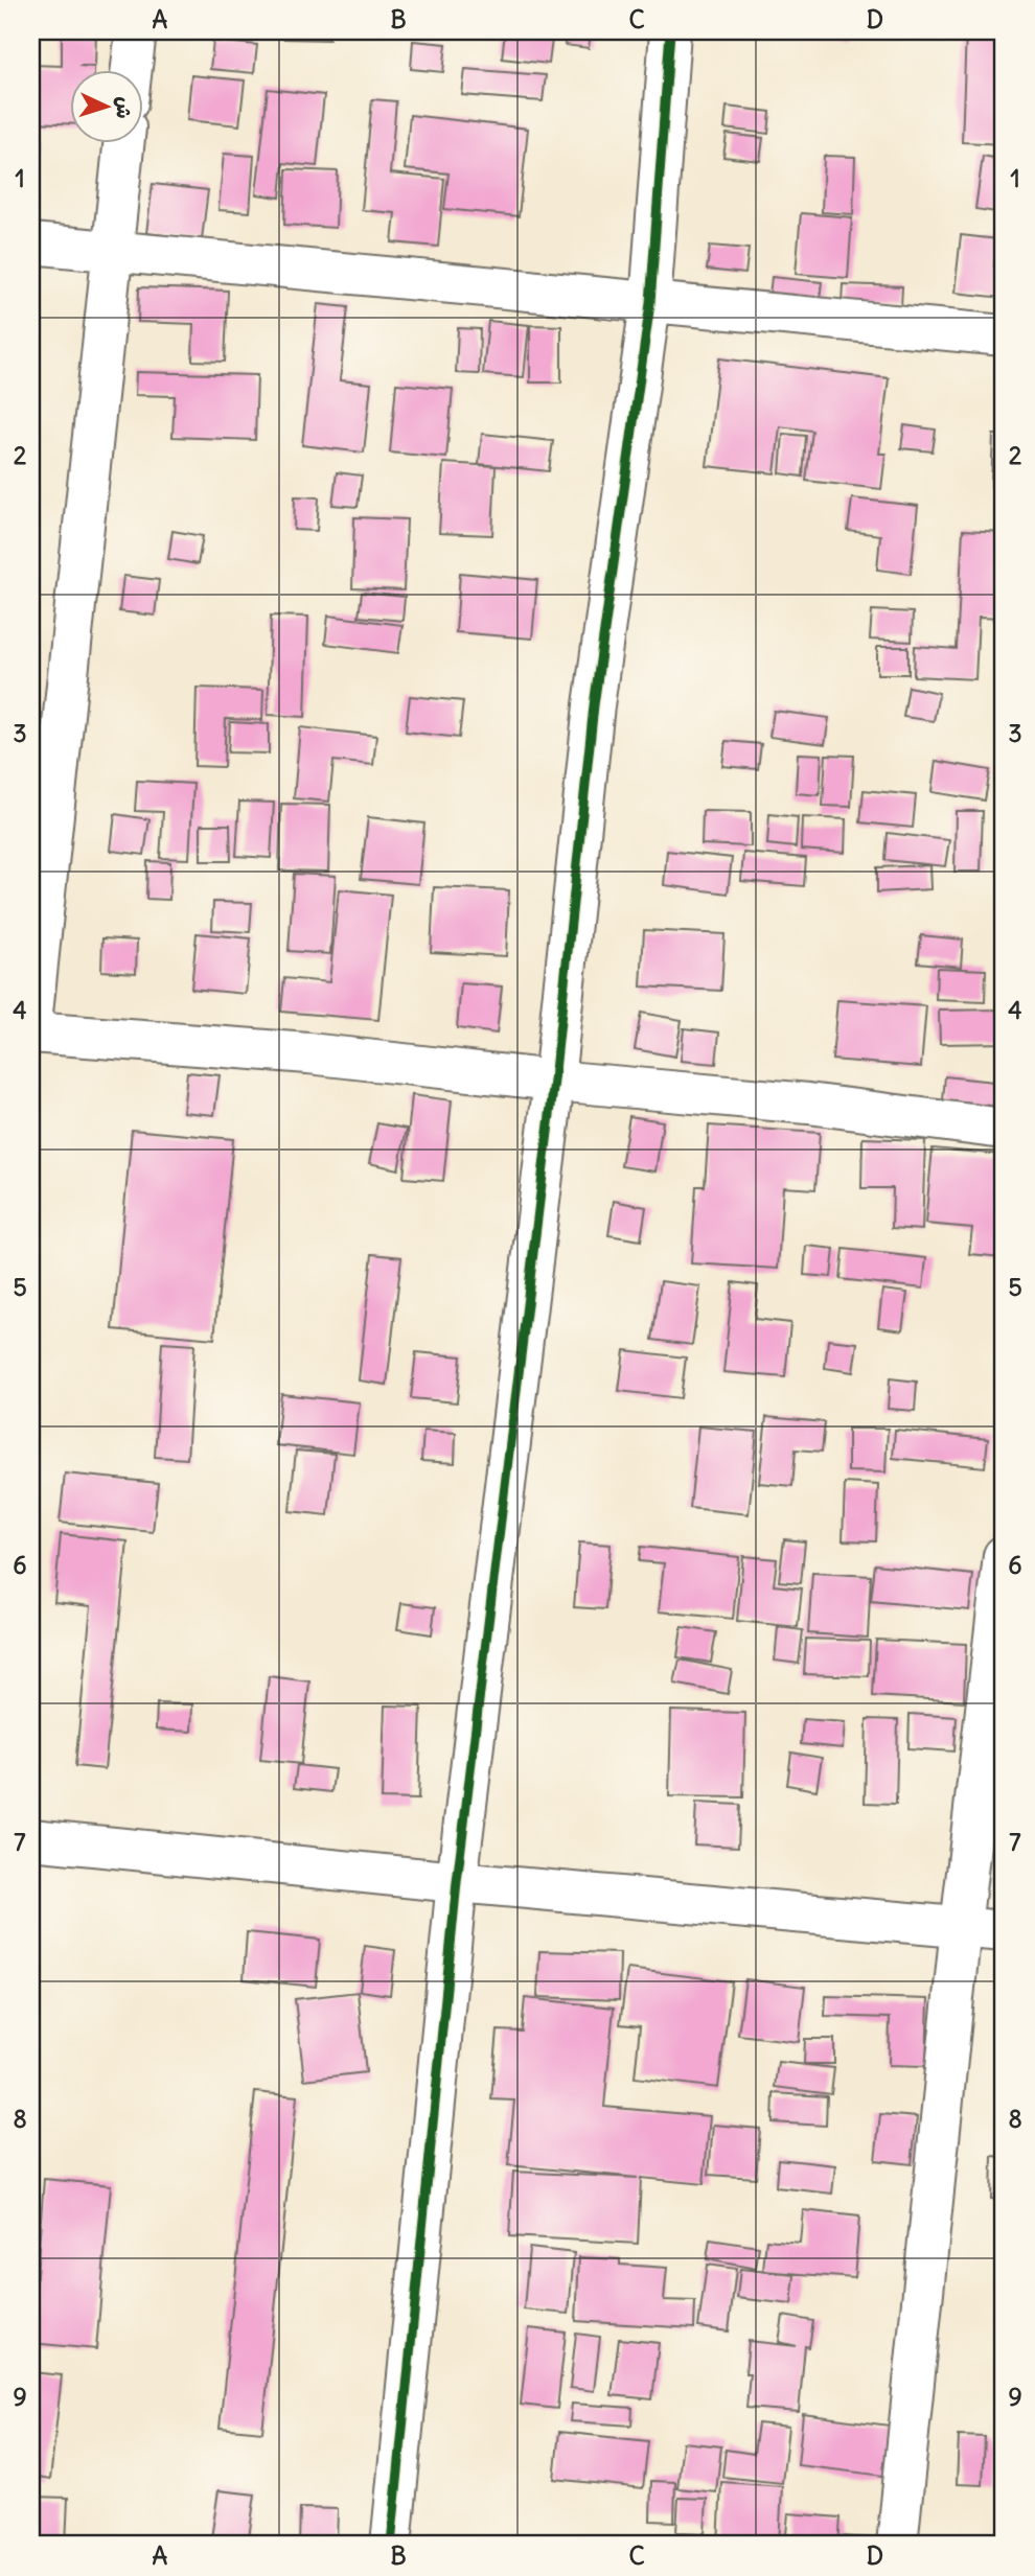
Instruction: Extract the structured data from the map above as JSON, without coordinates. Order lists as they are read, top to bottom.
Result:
{
  "north": "right",
  "grid": {
    "columns": [
      "A",
      "B",
      "C",
      "D"
    ],
    "rows": [
      "1",
      "2",
      "3",
      "4",
      "5",
      "6",
      "7",
      "8",
      "9"
    ]
  }
}
